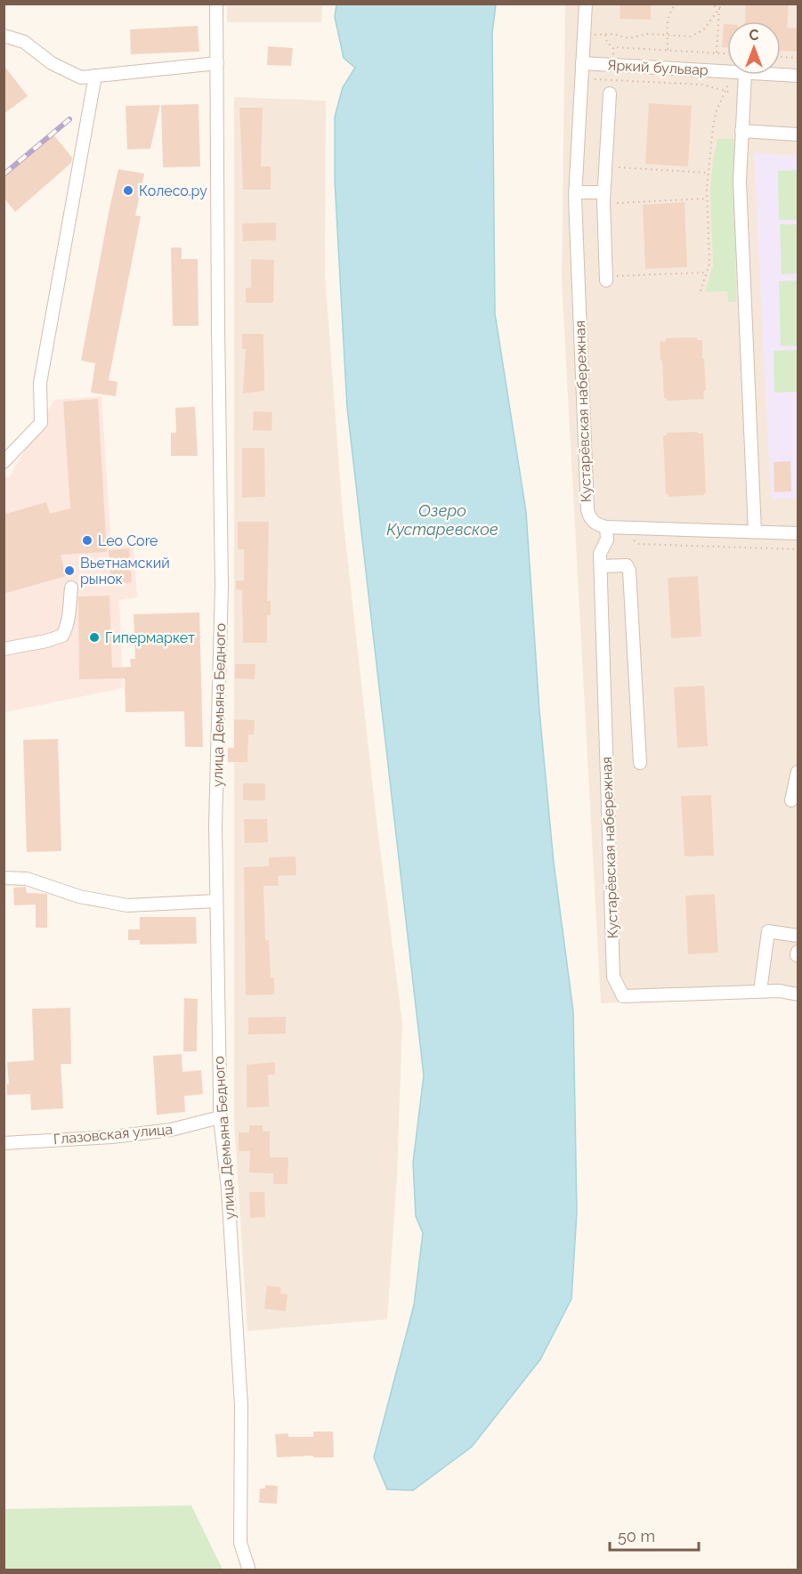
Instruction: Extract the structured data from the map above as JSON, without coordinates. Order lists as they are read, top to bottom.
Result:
{
  "streets": {
    "street": [
      "Яркий бульвар",
      "Кустарёвская набережная",
      "улица Демьяна Бедного",
      "Глазовская улица"
    ]
  },
  "crossings": [
    ["Яркий бульвар", "Кустарёвская набережная"],
    ["улица Демьяна Бедного", "Глазовская улица"]
  ],
  "water": ["Озеро Кустаревское"],
  "places": [
    "Колесо.ру",
    "Leo Core",
    "Вьетнамский рынок",
    "Гипермаркет"
  ],
  "scale_bar": "50 m",
  "north": "top"
}
